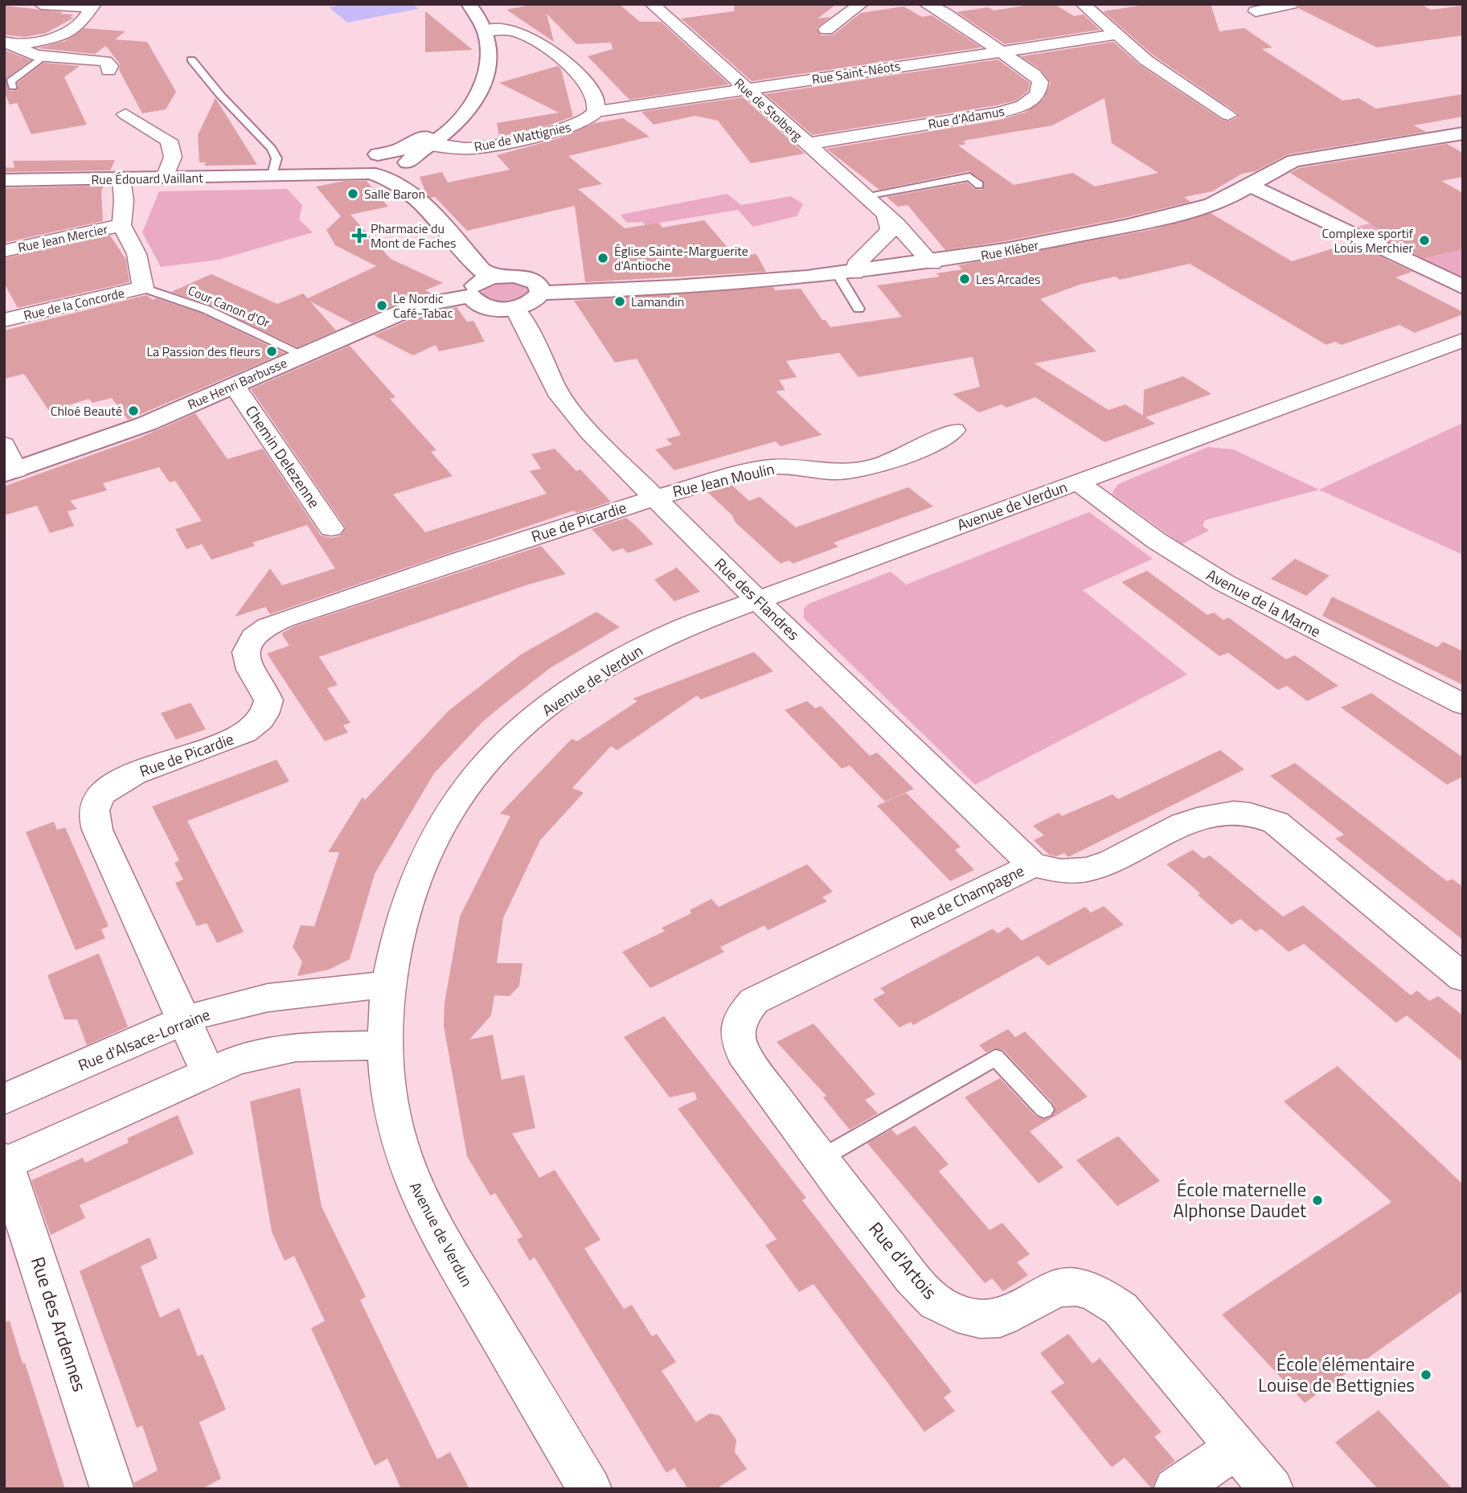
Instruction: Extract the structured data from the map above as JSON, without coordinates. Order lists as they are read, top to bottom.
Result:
{
  "streets": {
    "street": [
      "Rue Saint-Néots",
      "Rue de Stolberg",
      "Rue d'Adamus",
      "Rue de Wattignies",
      "Rue Édouard Vaillant",
      "Rue Jean Mercier",
      "Rue Kléber",
      "Rue de la Concorde",
      "Rue Henri Barbusse",
      "Chemin Delezenne",
      "Rue Jean Moulin",
      "Avenue de Verdun",
      "Rue de Picardie",
      "Rue des Flandres",
      "Avenue de la Marne",
      "Rue de Champagne",
      "Rue d'Alsace-Lorraine",
      "Rue d'Artois",
      "Rue des Ardennes"
    ],
    "lane": ["Cour Canon d'Or"]
  },
  "crossings": [
    ["Rue Saint-Néots", "Rue de Stolberg"],
    ["Rue Saint-Néots", "Rue d'Adamus"],
    ["Rue Saint-Néots", "Rue de Wattignies"],
    ["Rue de Stolberg", "Rue d'Adamus"],
    ["Rue de Stolberg", "Rue Kléber"],
    ["Rue de Wattignies", "Rue Édouard Vaillant"],
    ["Rue Jean Mercier", "Rue de la Concorde"],
    ["Rue Jean Mercier", "Cour Canon d'Or"],
    ["Rue de la Concorde", "Cour Canon d'Or"],
    ["Cour Canon d'Or", "Rue Henri Barbusse"],
    ["Rue Henri Barbusse", "Chemin Delezenne"],
    ["Rue Jean Moulin", "Rue de Picardie"],
    ["Rue Jean Moulin", "Rue des Flandres"],
    ["Avenue de Verdun", "Rue des Flandres"],
    ["Avenue de Verdun", "Avenue de la Marne"],
    ["Avenue de Verdun", "Rue d'Alsace-Lorraine"],
    ["Rue de Picardie", "Rue des Flandres"],
    ["Rue de Picardie", "Rue d'Alsace-Lorraine"],
    ["Rue des Flandres", "Rue de Champagne"],
    ["Rue de Champagne", "Rue d'Artois"]
  ],
  "places": {
    "other": [
      "Salle Baron",
      "Complexe sportif Louis Merchier",
      "Église Sainte-Marguerite d'Antioche",
      "Les Arcades",
      "Lamandin",
      "Le Nordic Café-Tabac",
      "La Passion des fleurs",
      "Chloé Beauté",
      "École maternelle Alphonse Daudet",
      "École élémentaire Louise de Bettignies"
    ],
    "health": ["Pharmacie du Mont de Faches"]
  }
}
